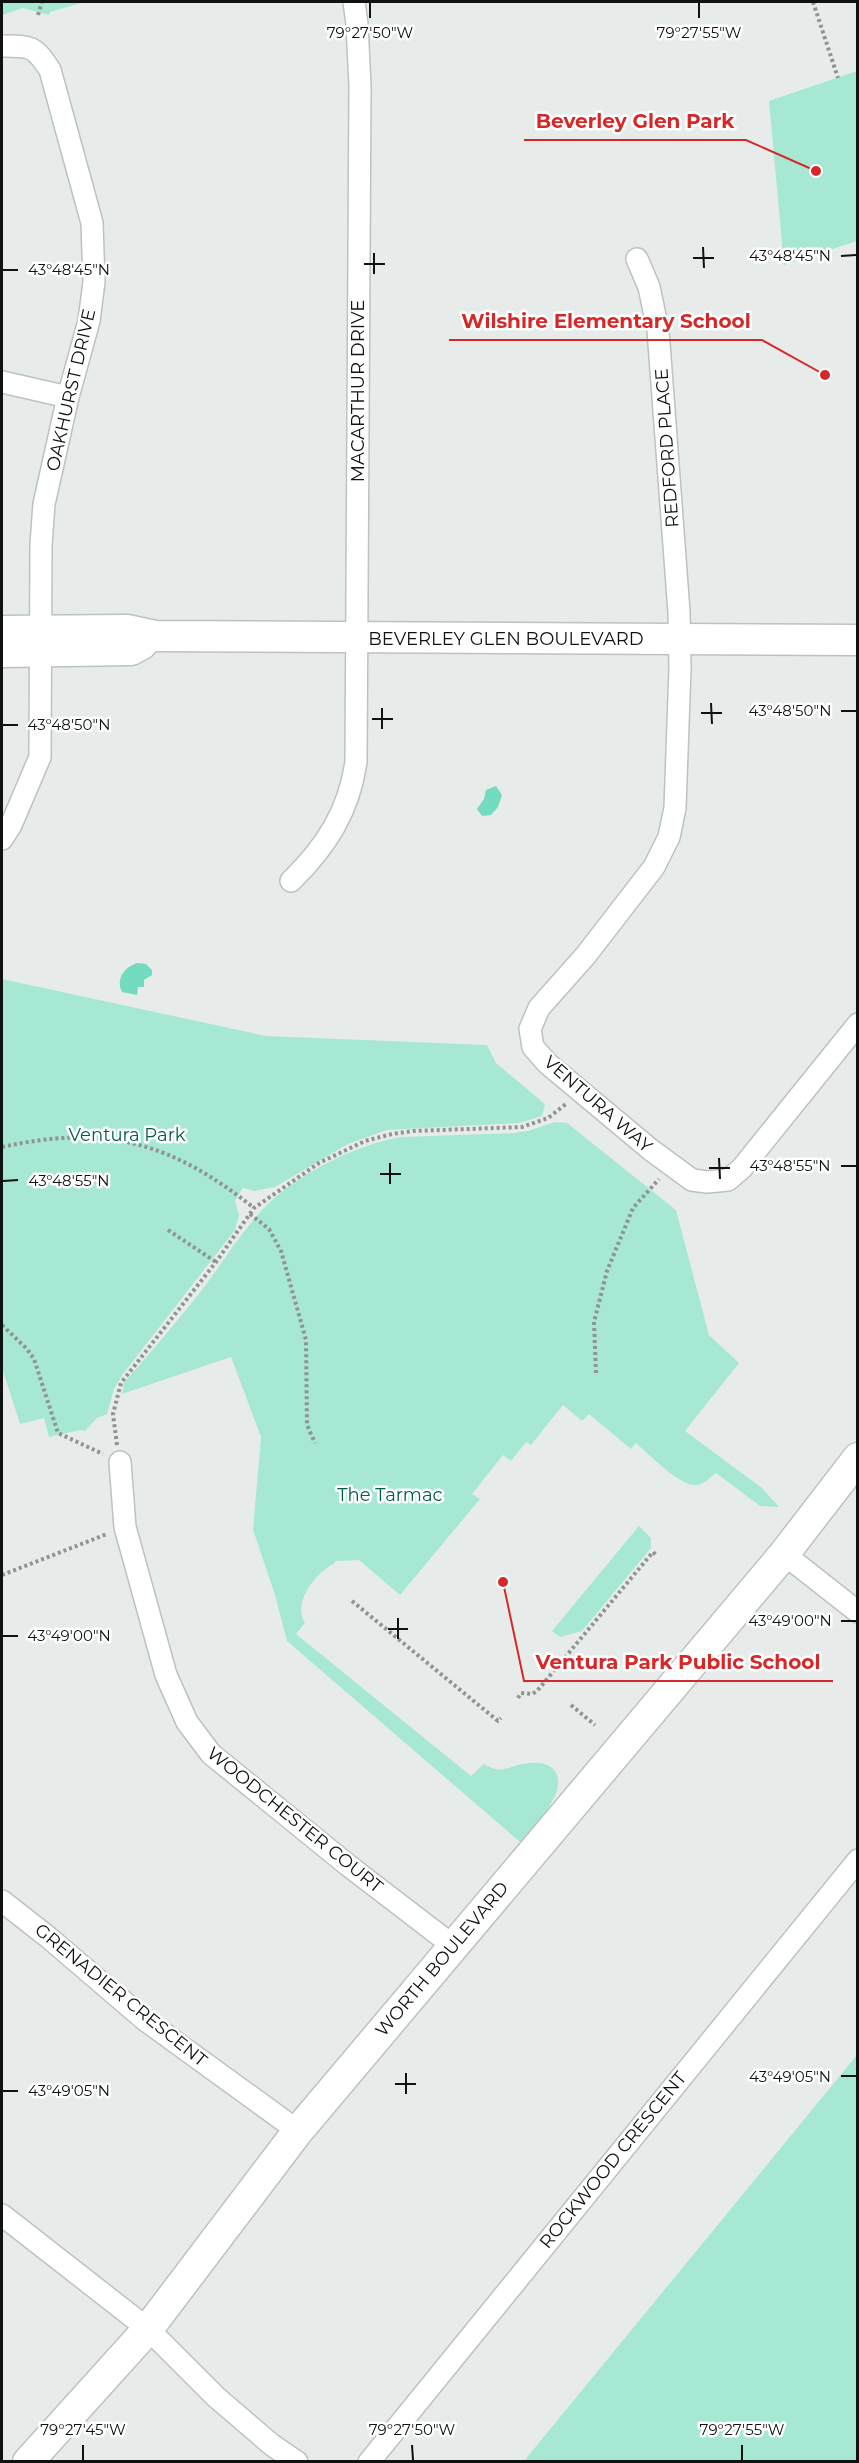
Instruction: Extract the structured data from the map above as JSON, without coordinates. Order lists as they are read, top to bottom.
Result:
{
  "streets": {
    "street": [
      "OAKHURST DRIVE",
      "MACARTHUR DRIVE",
      "REDFORD PLACE",
      "BEVERLEY GLEN BOULEVARD",
      "VENTURA WAY",
      "WOODCHESTER COURT",
      "WORTH BOULEVARD",
      "GRENADIER CRESCENT",
      "ROCKWOOD CRESCENT"
    ]
  },
  "crossings": [
    ["OAKHURST DRIVE", "BEVERLEY GLEN BOULEVARD"],
    ["MACARTHUR DRIVE", "BEVERLEY GLEN BOULEVARD"],
    ["REDFORD PLACE", "BEVERLEY GLEN BOULEVARD"],
    ["REDFORD PLACE", "VENTURA WAY"],
    ["BEVERLEY GLEN BOULEVARD", "VENTURA WAY"],
    ["WOODCHESTER COURT", "WORTH BOULEVARD"],
    ["WORTH BOULEVARD", "GRENADIER CRESCENT"]
  ],
  "parks": ["Ventura Park", "The Tarmac"],
  "places": ["Beverley Glen Park", "Wilshire Elementary School", "Ventura Park Public School"],
  "coordinates": [
    "79°27'50\"W",
    "79°27'55\"W",
    "43°48'45\"N",
    "43°48'50\"N",
    "43°48'55\"N",
    "43°49'00\"N",
    "43°49'05\"N",
    "79°27'45\"W"
  ]
}
